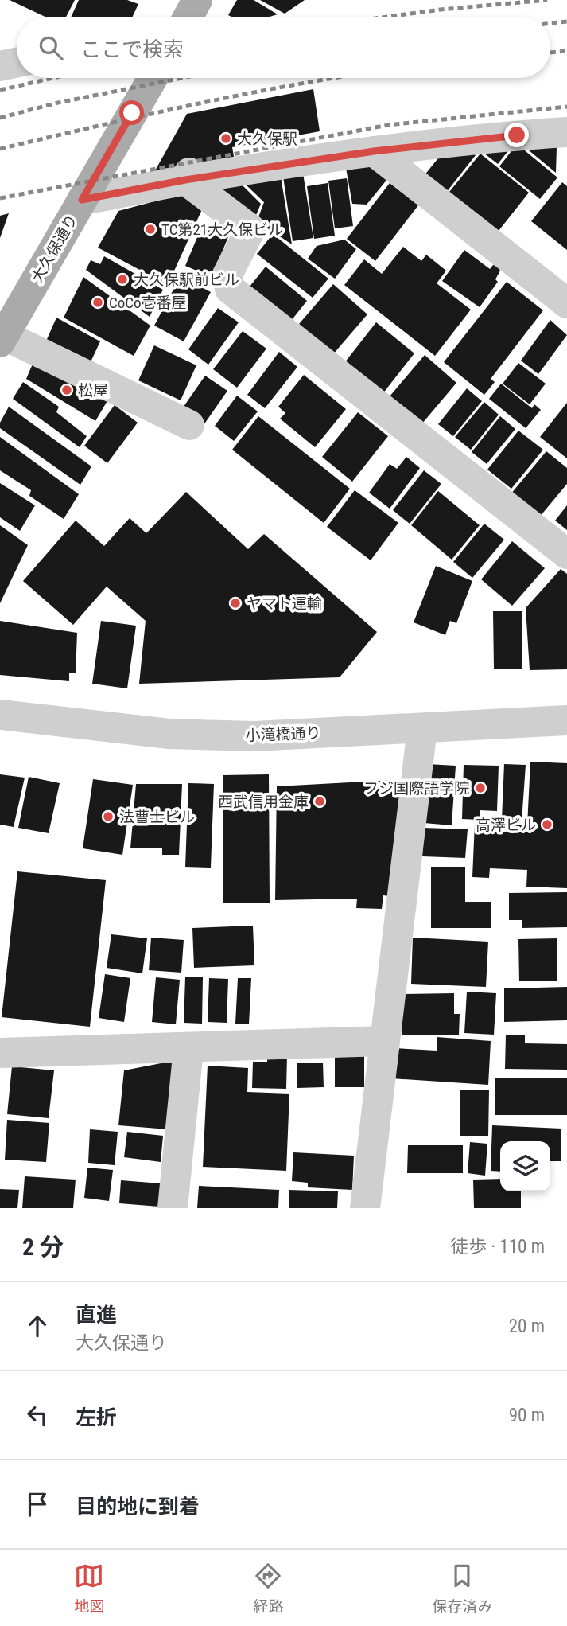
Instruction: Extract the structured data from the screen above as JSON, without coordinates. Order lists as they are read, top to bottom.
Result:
{
  "streets": {
    "main road": ["大久保通り"],
    "street": ["小滝橋通り"]
  },
  "places": [
    "大久保駅",
    "TC第21大久保ビル",
    "大久保駅前ビル",
    "CoCo壱番屋",
    "松屋",
    "ヤマト運輸",
    "フジ国際語学院",
    "西武信用金庫",
    "法曹士ビル",
    "高澤ビル"
  ],
  "page": {
    "search": "ここで検索",
    "heading": ["2 分", "徒歩 · 110 m"],
    "list": [
      ["直進", "大久保通り", "20 m"],
      ["左折", "90 m"],
      "目的地に到着"
    ],
    "nav": ["地図", "経路", "保存済み"]
  }
}
